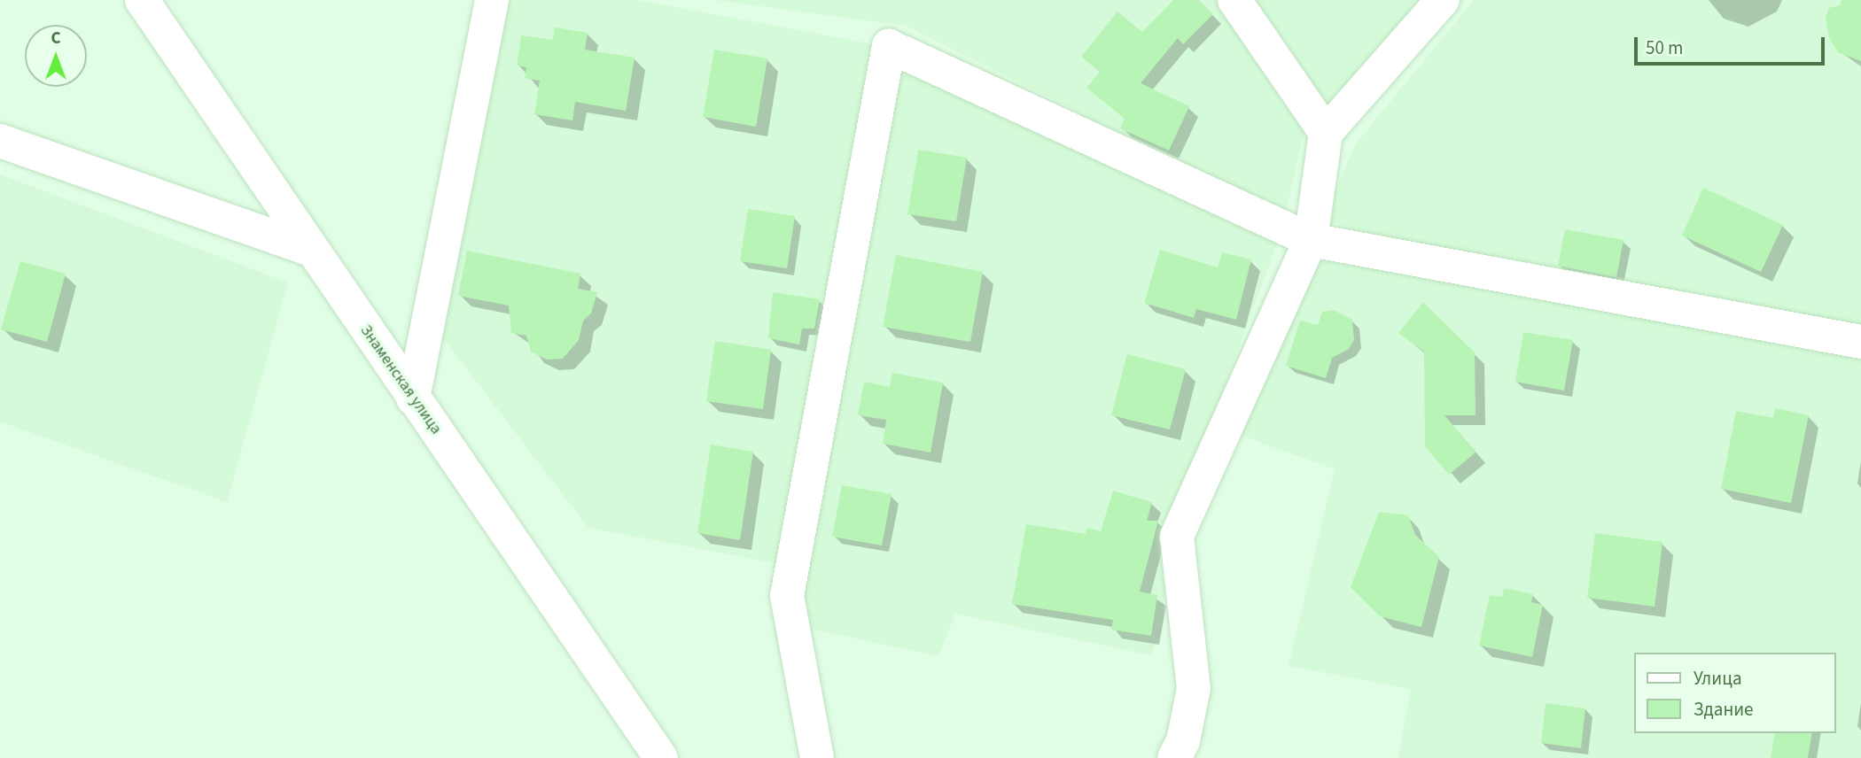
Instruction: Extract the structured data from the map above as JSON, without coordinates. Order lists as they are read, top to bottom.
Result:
{
  "streets": {
    "street": ["Знаменская улица"]
  },
  "legend": ["Улица", "Здание"],
  "scale_bar": "50 m",
  "north": "top"
}
